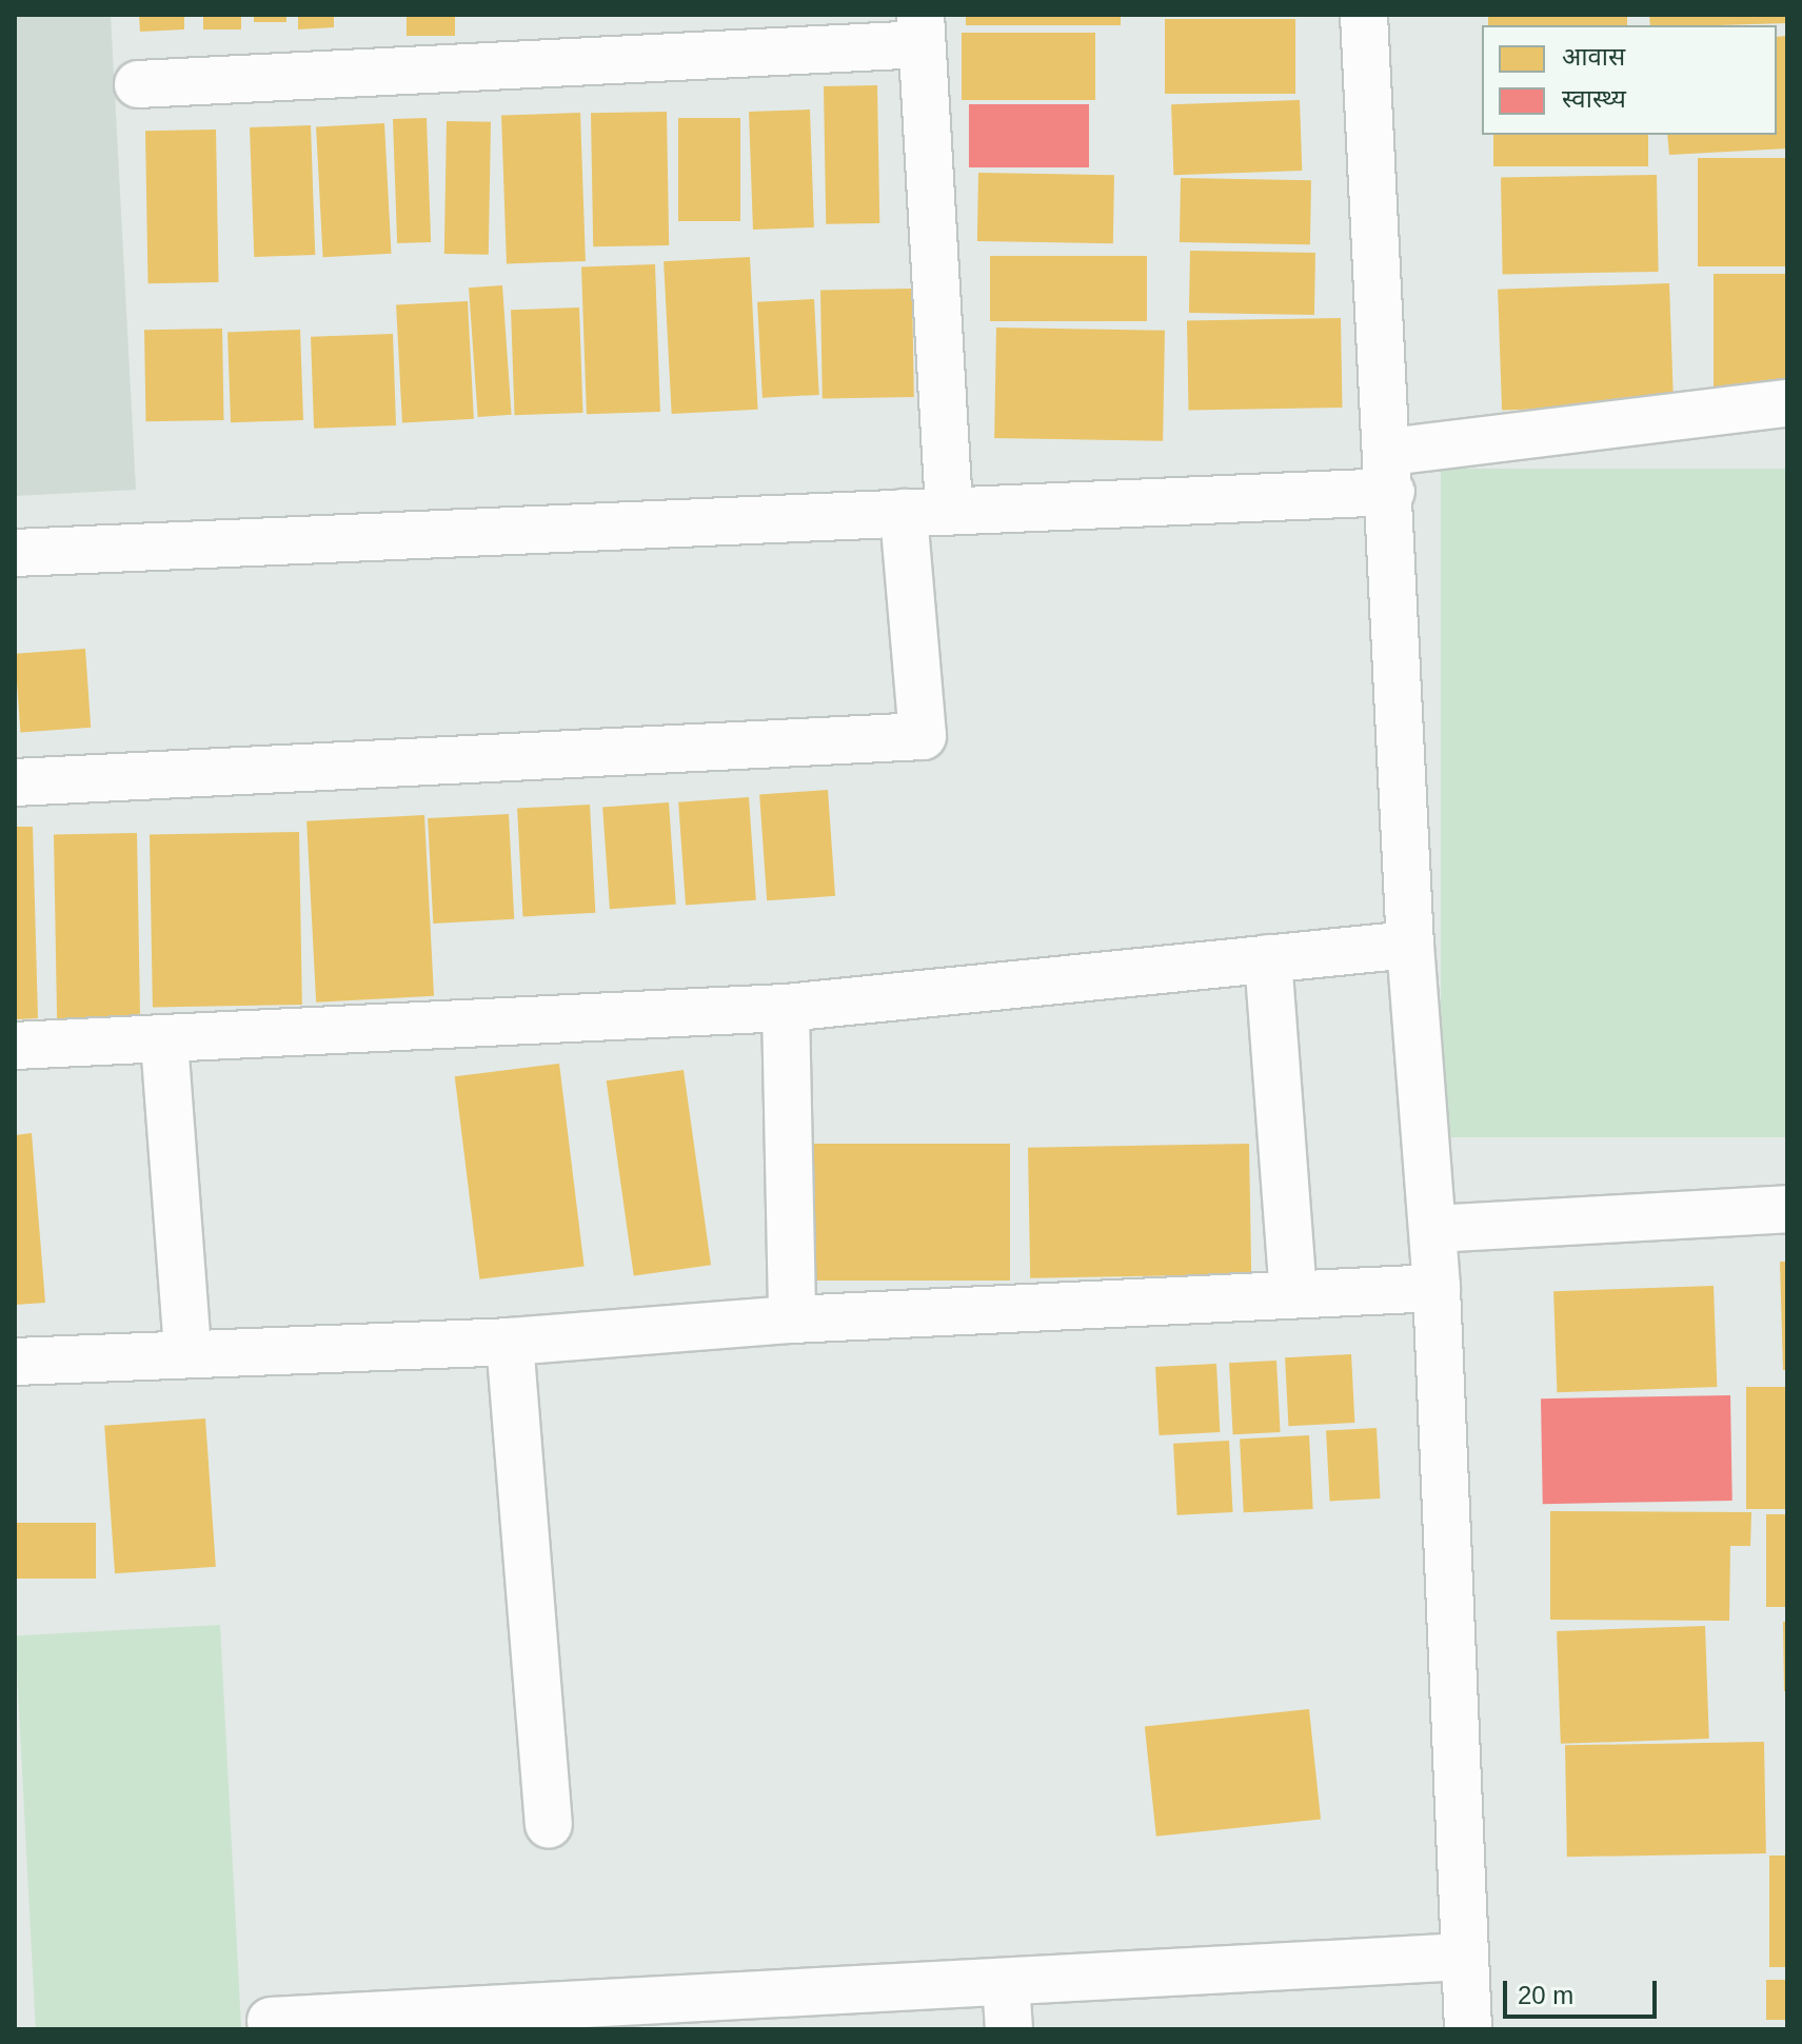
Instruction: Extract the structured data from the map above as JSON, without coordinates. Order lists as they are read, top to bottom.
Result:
{
  "legend": ["आवास", "स्वास्थ्य"],
  "scale_bar": "20 m"
}
